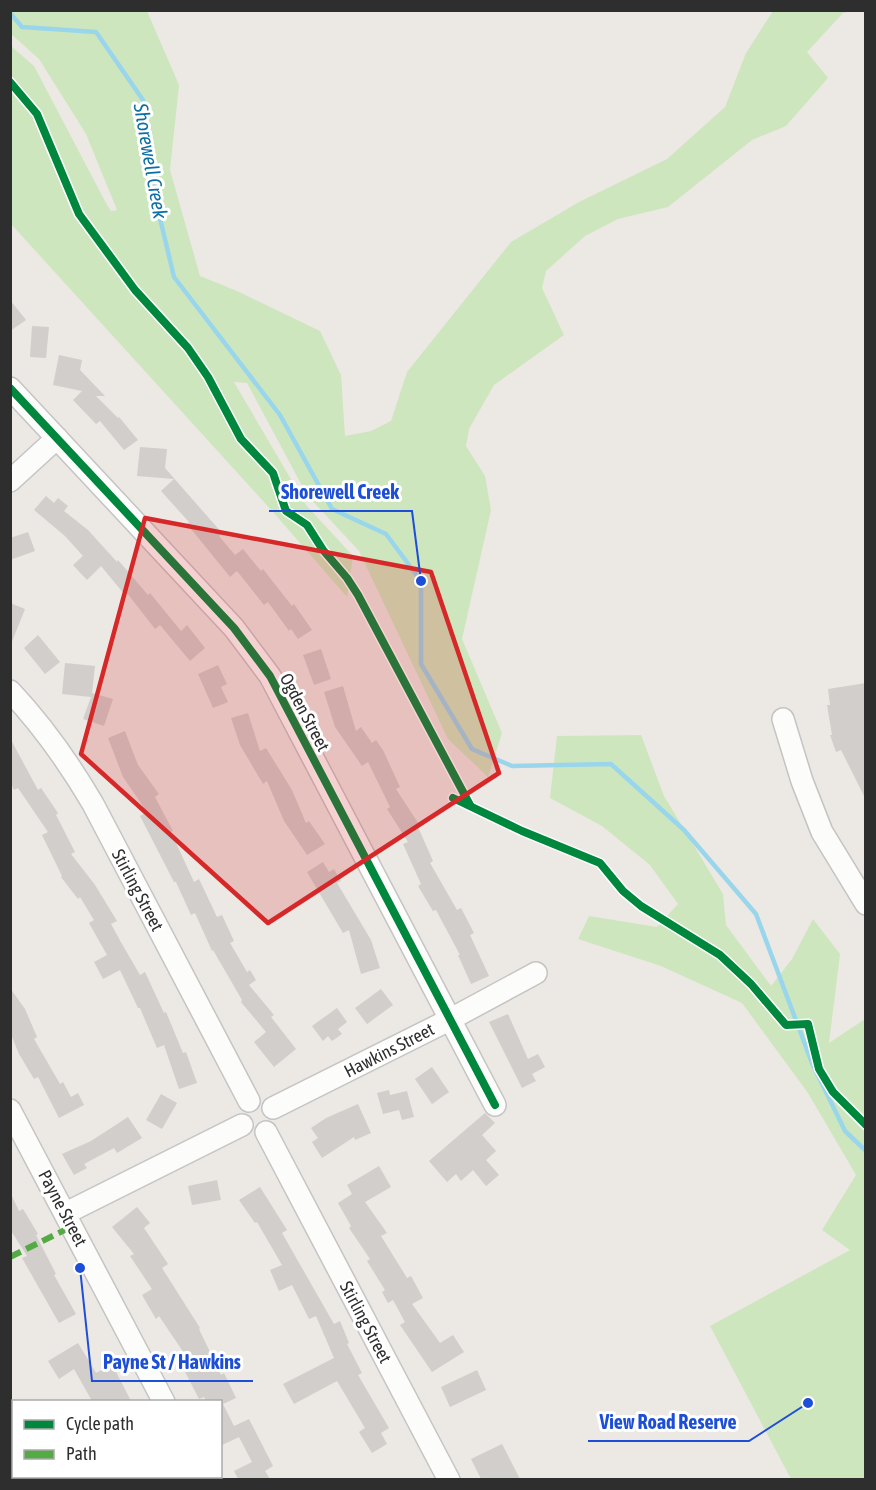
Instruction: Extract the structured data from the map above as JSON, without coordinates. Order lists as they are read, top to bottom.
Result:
{
  "streets": {
    "street": [
      "Ogden Street",
      "Stirling Street",
      "Hawkins Street",
      "Payne Street"
    ]
  },
  "crossings": [
    ["Ogden Street", "Hawkins Street"],
    ["Stirling Street", "Hawkins Street"]
  ],
  "water": ["Shorewell Creek"],
  "places": ["Shorewell Creek", "Payne St / Hawkins", "View Road Reserve"],
  "legend": ["Cycle path", "Path"]
}
